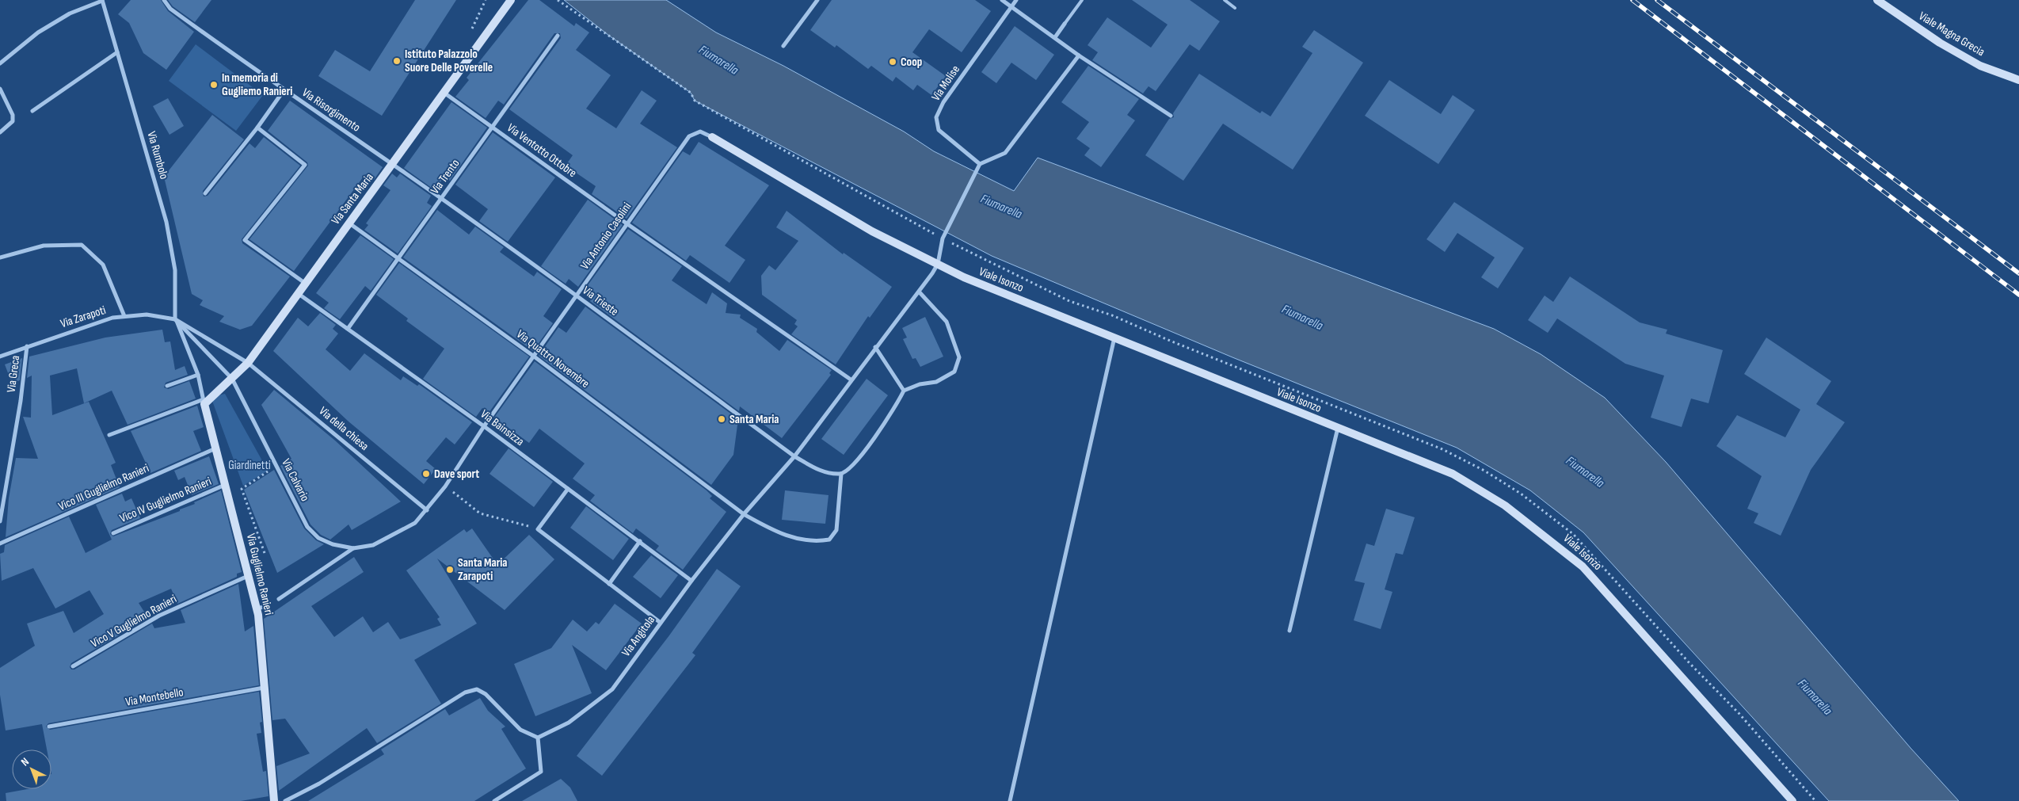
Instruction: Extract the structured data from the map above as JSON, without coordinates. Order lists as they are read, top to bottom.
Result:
{
  "streets": {
    "street": [
      "Viale Magna Grecia",
      "Via Molise",
      "Via Risorgimento",
      "Via Ventotto Ottobre",
      "Via Rumbolo",
      "Via Trento",
      "Via Santa Maria",
      "Via Antonio Casolini",
      "Viale Isonzo",
      "Via Trieste",
      "Via Zarapoti",
      "Via Quattro Novembre",
      "Via Greca",
      "Via Bainsizza",
      "Via della chiesa",
      "Via Calvario",
      "Vico III Guglielmo Ranieri",
      "Vico IV Guglielmo Ranieri",
      "Via Guglielmo Ranieri",
      "Vico V Guglielmo Ranieri",
      "Via Angitola",
      "Via Montebello"
    ]
  },
  "crossings": [
    ["Via Risorgimento", "Via Santa Maria"],
    ["Via Risorgimento", "Via Trieste"],
    ["Via Ventotto Ottobre", "Via Trento"],
    ["Via Ventotto Ottobre", "Via Santa Maria"],
    ["Via Ventotto Ottobre", "Via Antonio Casolini"],
    ["Via Ventotto Ottobre", "Via Angitola"],
    ["Via Rumbolo", "Via Santa Maria"],
    ["Via Rumbolo", "Via Zarapoti"],
    ["Via Rumbolo", "Via Guglielmo Ranieri"],
    ["Via Trento", "Via Trieste"],
    ["Via Trento", "Via Quattro Novembre"],
    ["Via Trento", "Via Bainsizza"],
    ["Via Santa Maria", "Via Trieste"],
    ["Via Santa Maria", "Via Quattro Novembre"],
    ["Via Santa Maria", "Via Bainsizza"],
    ["Via Santa Maria", "Via della chiesa"],
    ["Via Santa Maria", "Via Calvario"],
    ["Via Santa Maria", "Via Guglielmo Ranieri"],
    ["Via Antonio Casolini", "Viale Isonzo"],
    ["Via Antonio Casolini", "Via Trieste"],
    ["Via Antonio Casolini", "Via Quattro Novembre"],
    ["Via Antonio Casolini", "Via Bainsizza"],
    ["Via Antonio Casolini", "Via della chiesa"],
    ["Via Antonio Casolini", "Via Calvario"],
    ["Viale Isonzo", "Via Angitola"],
    ["Via Trieste", "Via Quattro Novembre"],
    ["Via Trieste", "Via Angitola"],
    ["Via Zarapoti", "Via Greca"],
    ["Via Quattro Novembre", "Via Angitola"],
    ["Via Bainsizza", "Via Angitola"],
    ["Via della chiesa", "Via Calvario"],
    ["Vico III Guglielmo Ranieri", "Via Guglielmo Ranieri"],
    ["Vico IV Guglielmo Ranieri", "Via Guglielmo Ranieri"],
    ["Via Guglielmo Ranieri", "Vico V Guglielmo Ranieri"],
    ["Via Guglielmo Ranieri", "Via Montebello"]
  ],
  "water": ["Fiumarella"],
  "parks": ["Giardinetti"],
  "places": [
    "Istituto Palazzolo Suore Delle Poverelle",
    "Coop",
    "In memoria di Gugliemo Ranieri",
    "Santa Maria",
    "Dave sport",
    "Santa Maria Zarapoti"
  ],
  "north": "top left"
}
